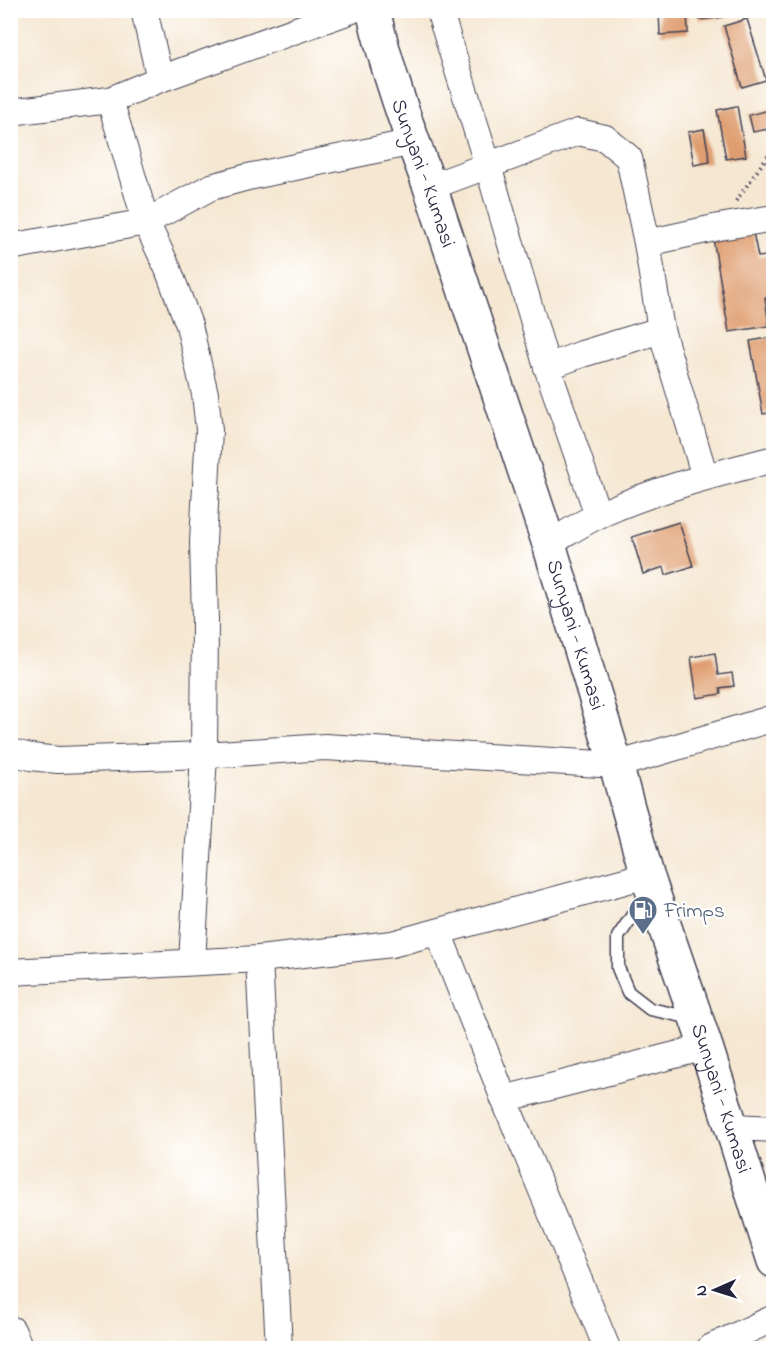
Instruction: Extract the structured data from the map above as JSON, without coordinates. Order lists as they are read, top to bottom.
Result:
{
  "streets": {
    "main road": ["Sunyani - Kumasi"]
  },
  "places": {
    "fuel station": ["Frimps"]
  },
  "north": "left"
}
